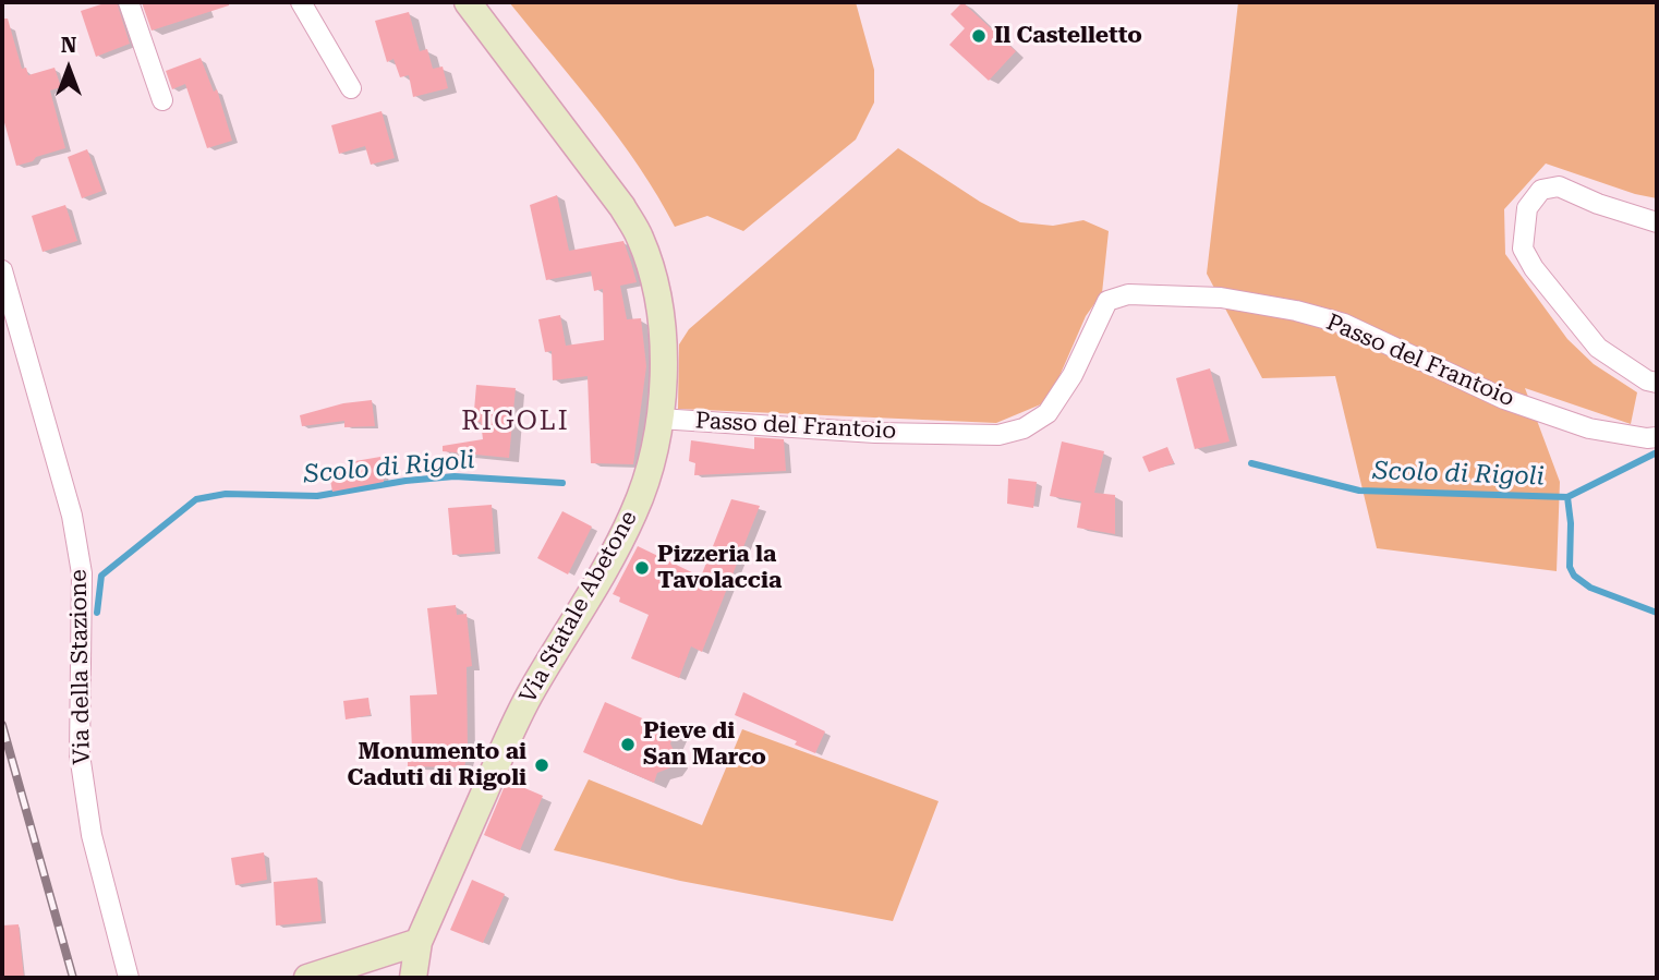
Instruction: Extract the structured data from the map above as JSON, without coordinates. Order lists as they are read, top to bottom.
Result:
{
  "streets": {
    "main road": ["Via Statale Abetone"],
    "street": ["Passo del Frantoio", "Via della Stazione"]
  },
  "crossings": [
    ["Passo del Frantoio", "Via Statale Abetone"]
  ],
  "districts": ["RIGOLI"],
  "water": ["Scolo di Rigoli"],
  "places": [
    "Il Castelletto",
    "Pizzeria la Tavolaccia",
    "Pieve di San Marco",
    "Monumento ai Caduti di Rigoli"
  ],
  "north": "top"
}
